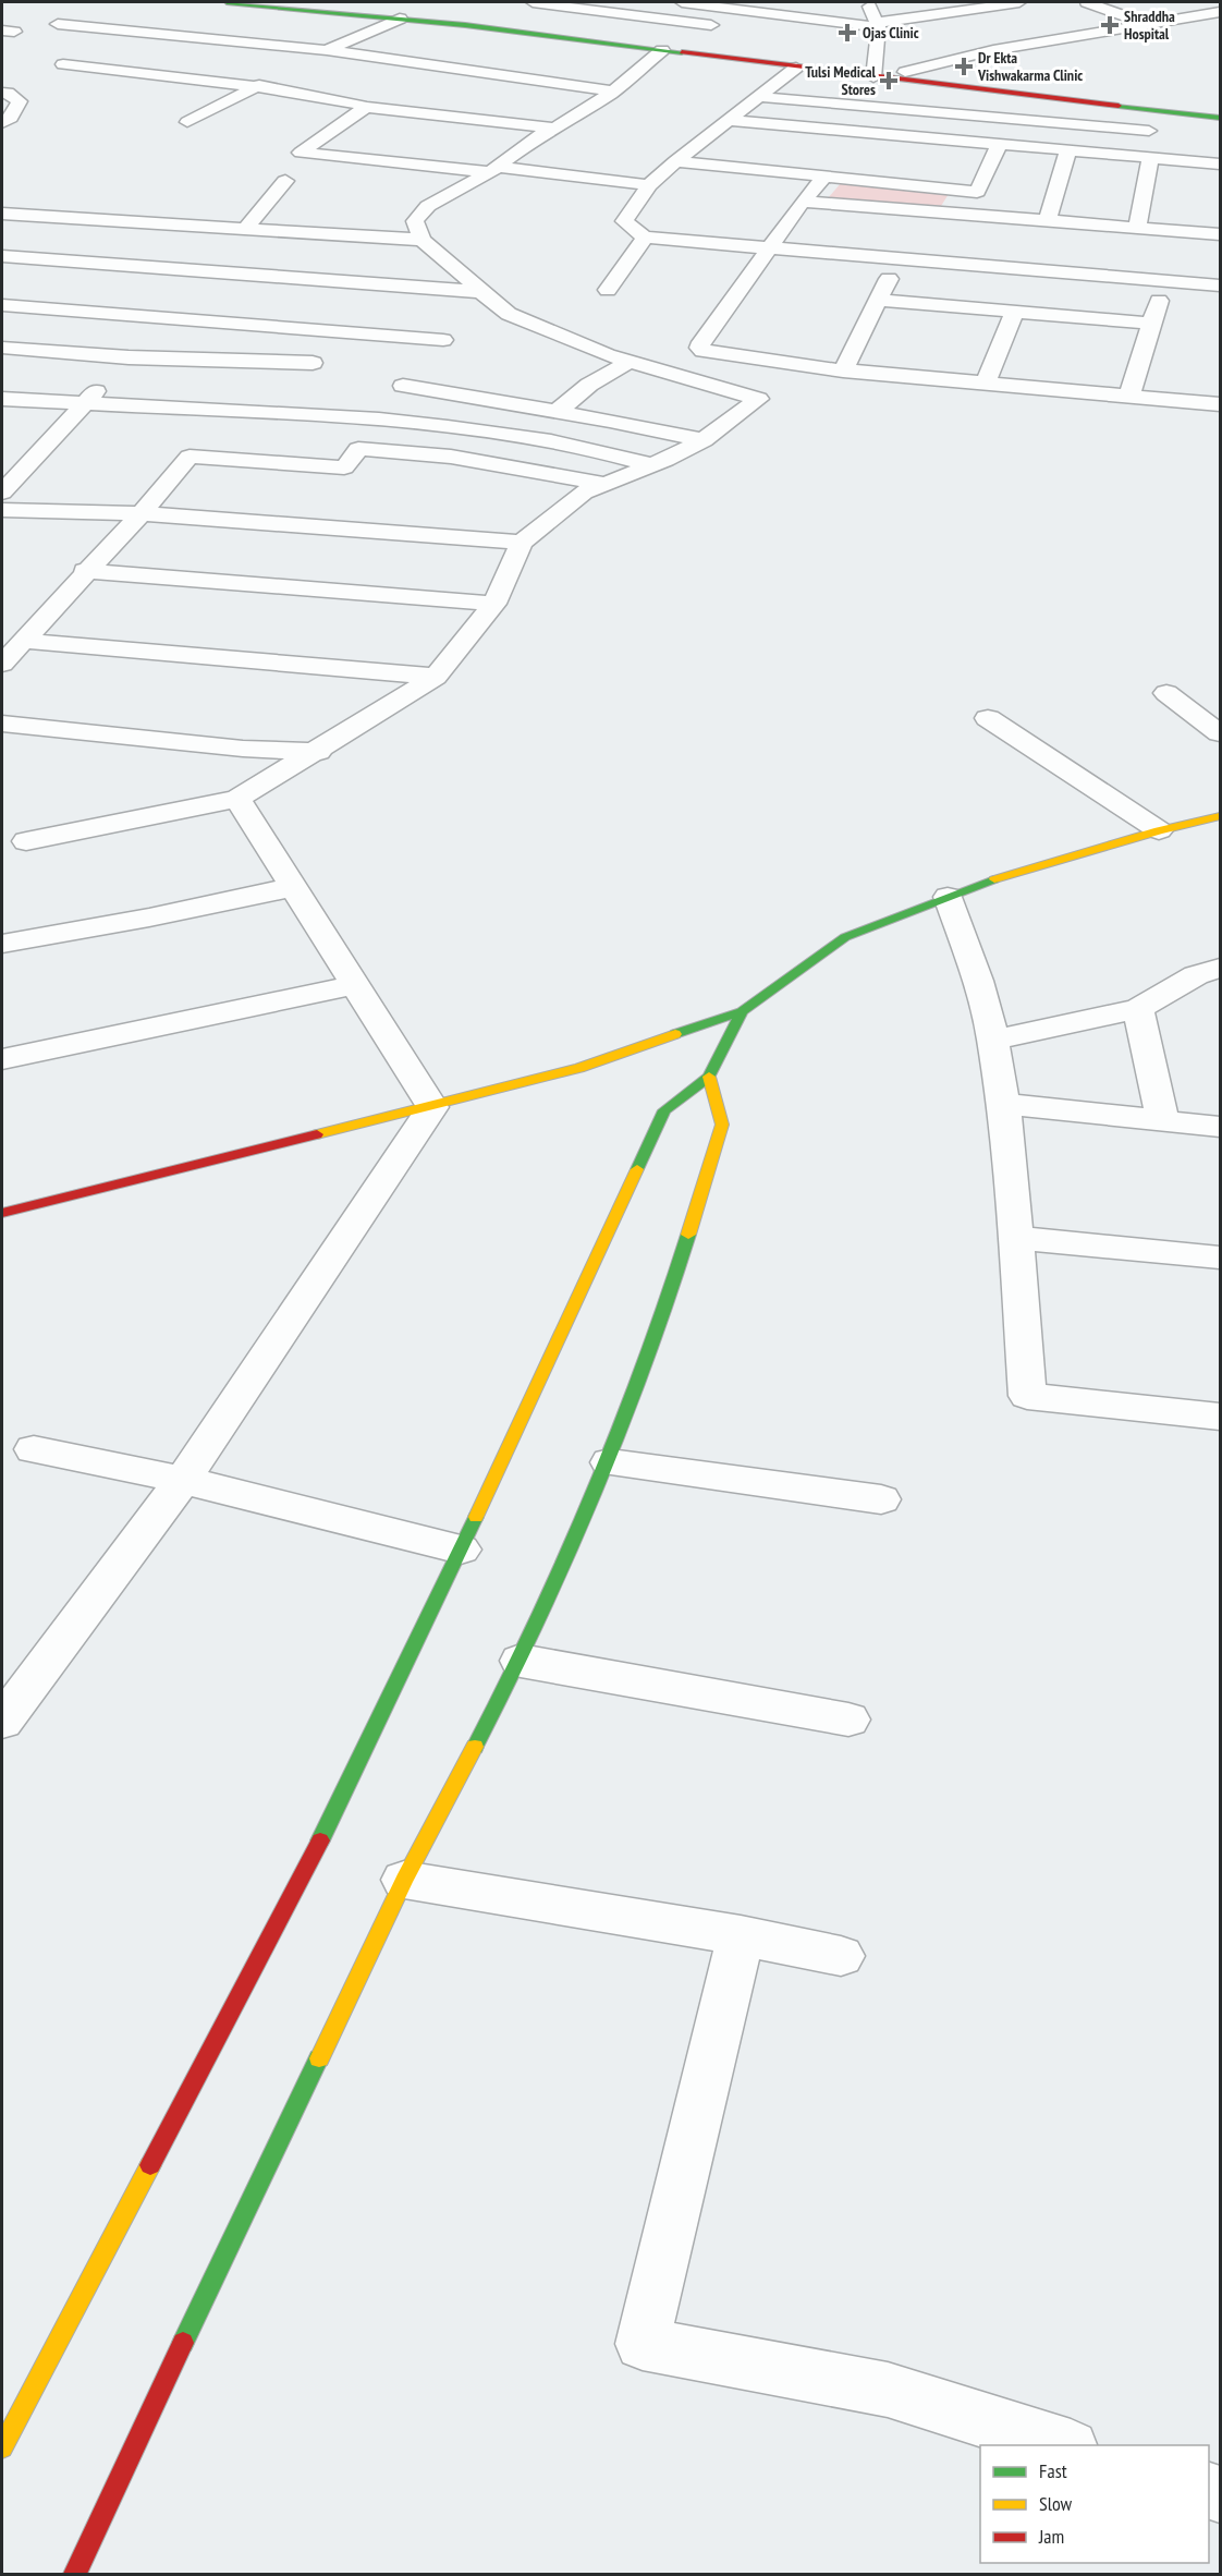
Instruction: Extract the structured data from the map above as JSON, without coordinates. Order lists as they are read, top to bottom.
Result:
{
  "places": {
    "health": [
      "Shraddha Hospital",
      "Ojas Clinic",
      "Dr Ekta Vishwakarma Clinic",
      "Tulsi Medical Stores"
    ]
  },
  "legend": ["Fast", "Slow", "Jam"]
}
